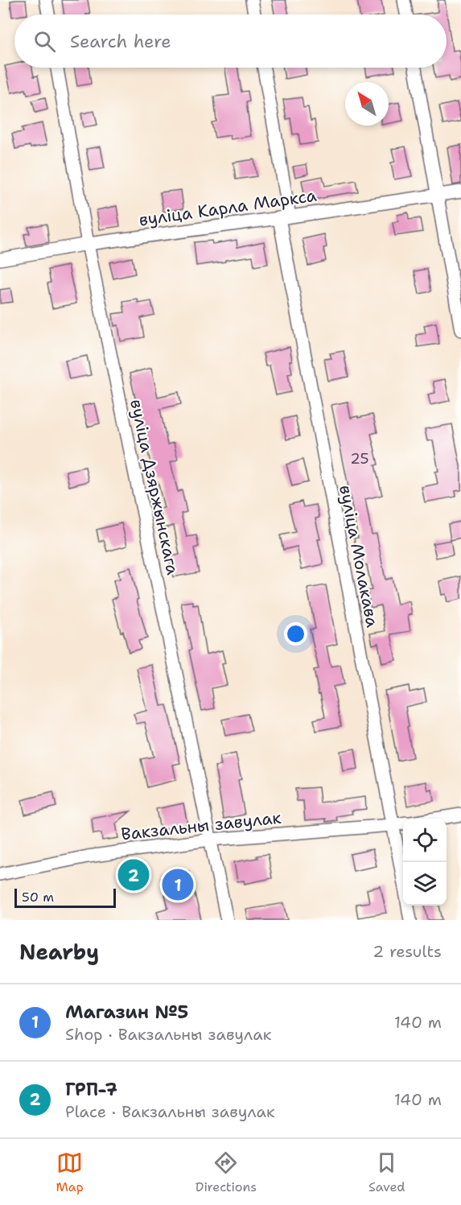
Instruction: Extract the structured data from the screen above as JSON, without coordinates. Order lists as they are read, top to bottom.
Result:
{
  "streets": {
    "street": [
      "вуліца Карла Маркса",
      "вуліца Дзяржынскага",
      "вуліца Молакава",
      "Вакзальны завулак"
    ]
  },
  "crossings": [
    ["вуліца Карла Маркса", "вуліца Дзяржынскага"],
    ["вуліца Карла Маркса", "вуліца Молакава"],
    ["вуліца Дзяржынскага", "Вакзальны завулак"],
    ["вуліца Молакава", "Вакзальны завулак"]
  ],
  "house_numbers": ["25"],
  "scale_bar": "50 m",
  "north": "top left",
  "page": {
    "search": "Search here",
    "pins": ["2", "1"],
    "scale": "50 m",
    "heading": ["Nearby", "2 results"],
    "list": [
      {
        "mark": "1",
        "name": "Магазин №5",
        "note": "Shop · Вакзальны завулак",
        "value": "140 m"
      },
      {
        "mark": "2",
        "name": "ГРП-7",
        "note": "Place · Вакзальны завулак",
        "value": "140 m"
      }
    ],
    "nav": ["Map", "Directions", "Saved"]
  }
}
